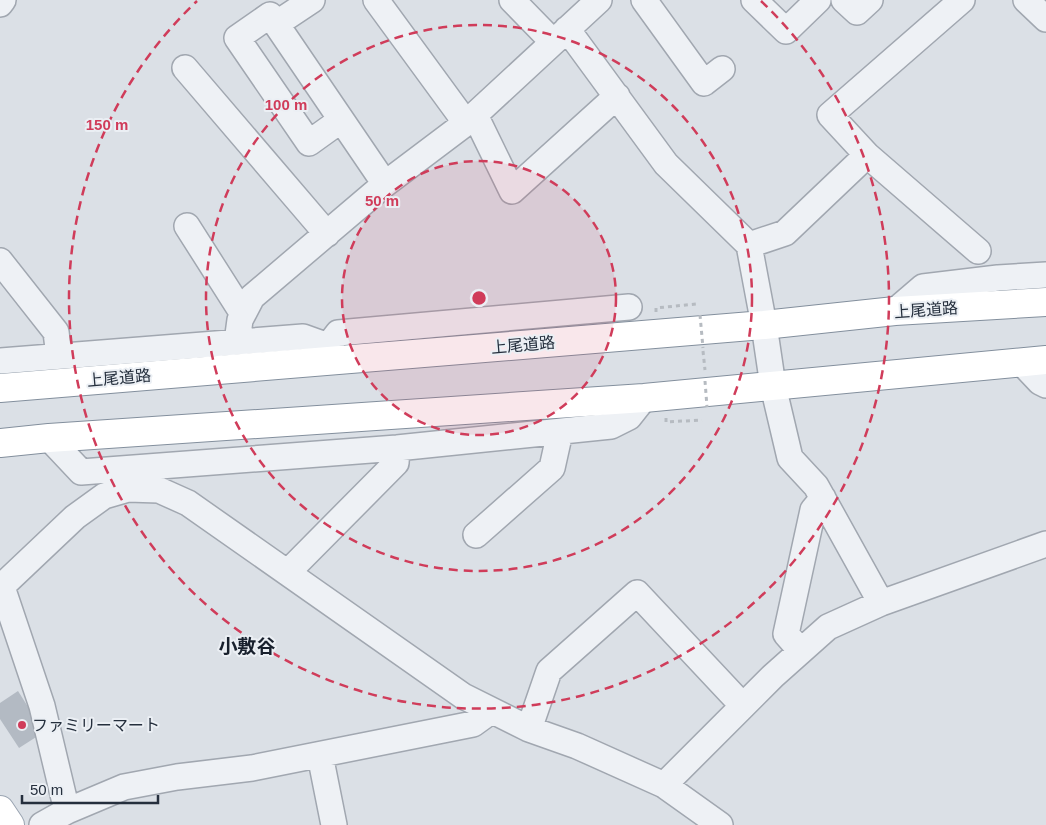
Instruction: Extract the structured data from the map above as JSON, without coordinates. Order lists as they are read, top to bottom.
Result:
{
  "streets": {
    "main road": ["上尾道路"]
  },
  "districts": ["小敷谷"],
  "places": ["ファミリーマート"],
  "scale_bar": "50 m",
  "rings": ["100 m", "150 m", "50 m"]
}
